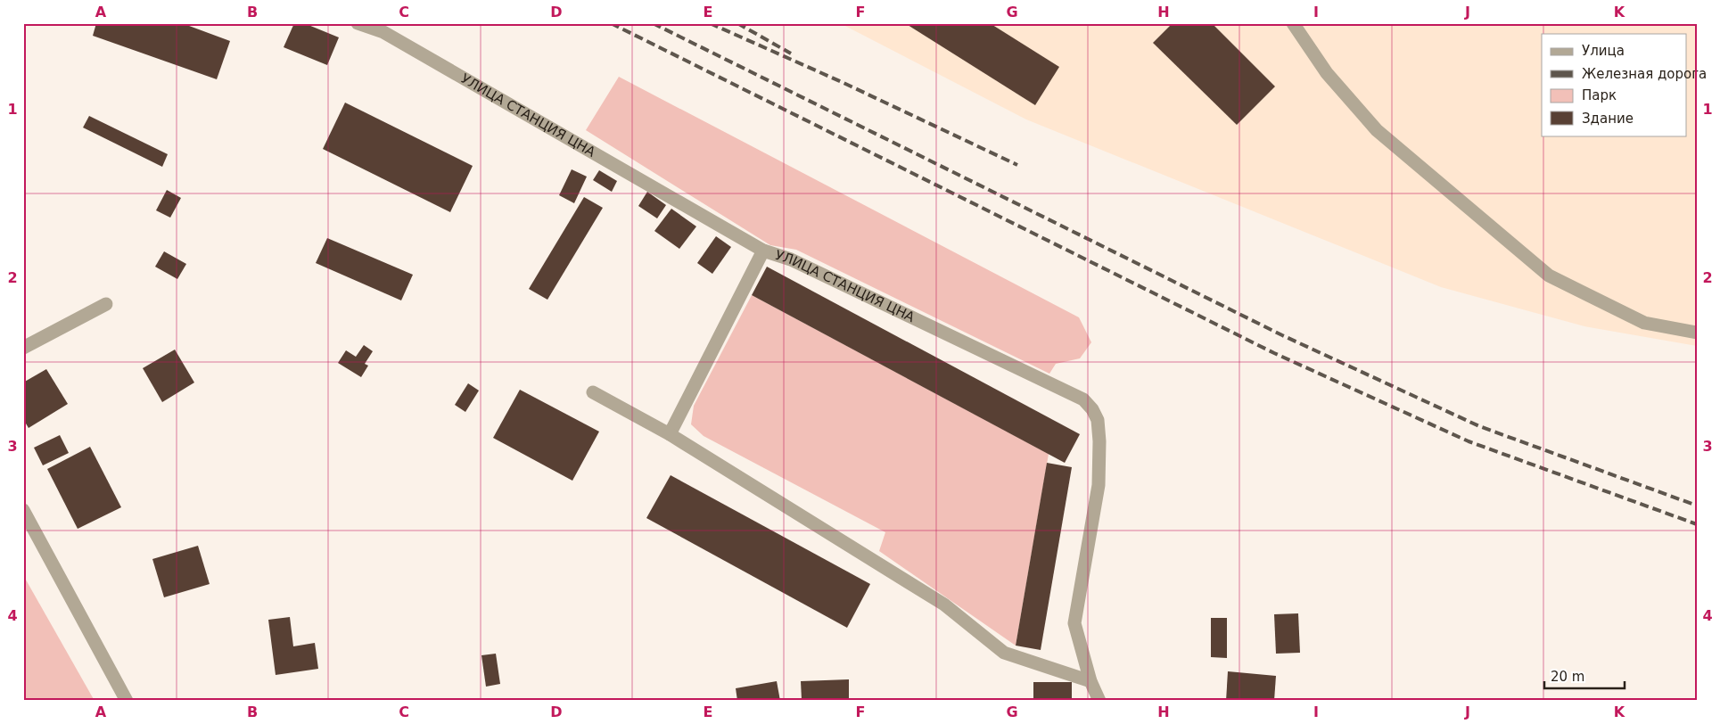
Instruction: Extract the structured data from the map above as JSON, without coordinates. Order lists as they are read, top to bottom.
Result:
{
  "streets": {
    "street": ["УЛИЦА СТАНЦИЯ ЦНА"]
  },
  "legend": [
    "Улица",
    "Железная дорога",
    "Парк",
    "Здание"
  ],
  "scale_bar": "20 m",
  "grid": {
    "columns": [
      "A",
      "B",
      "C",
      "D",
      "E",
      "F",
      "G",
      "H",
      "I",
      "J",
      "K"
    ],
    "rows": [
      "1",
      "2",
      "3",
      "4"
    ]
  }
}
